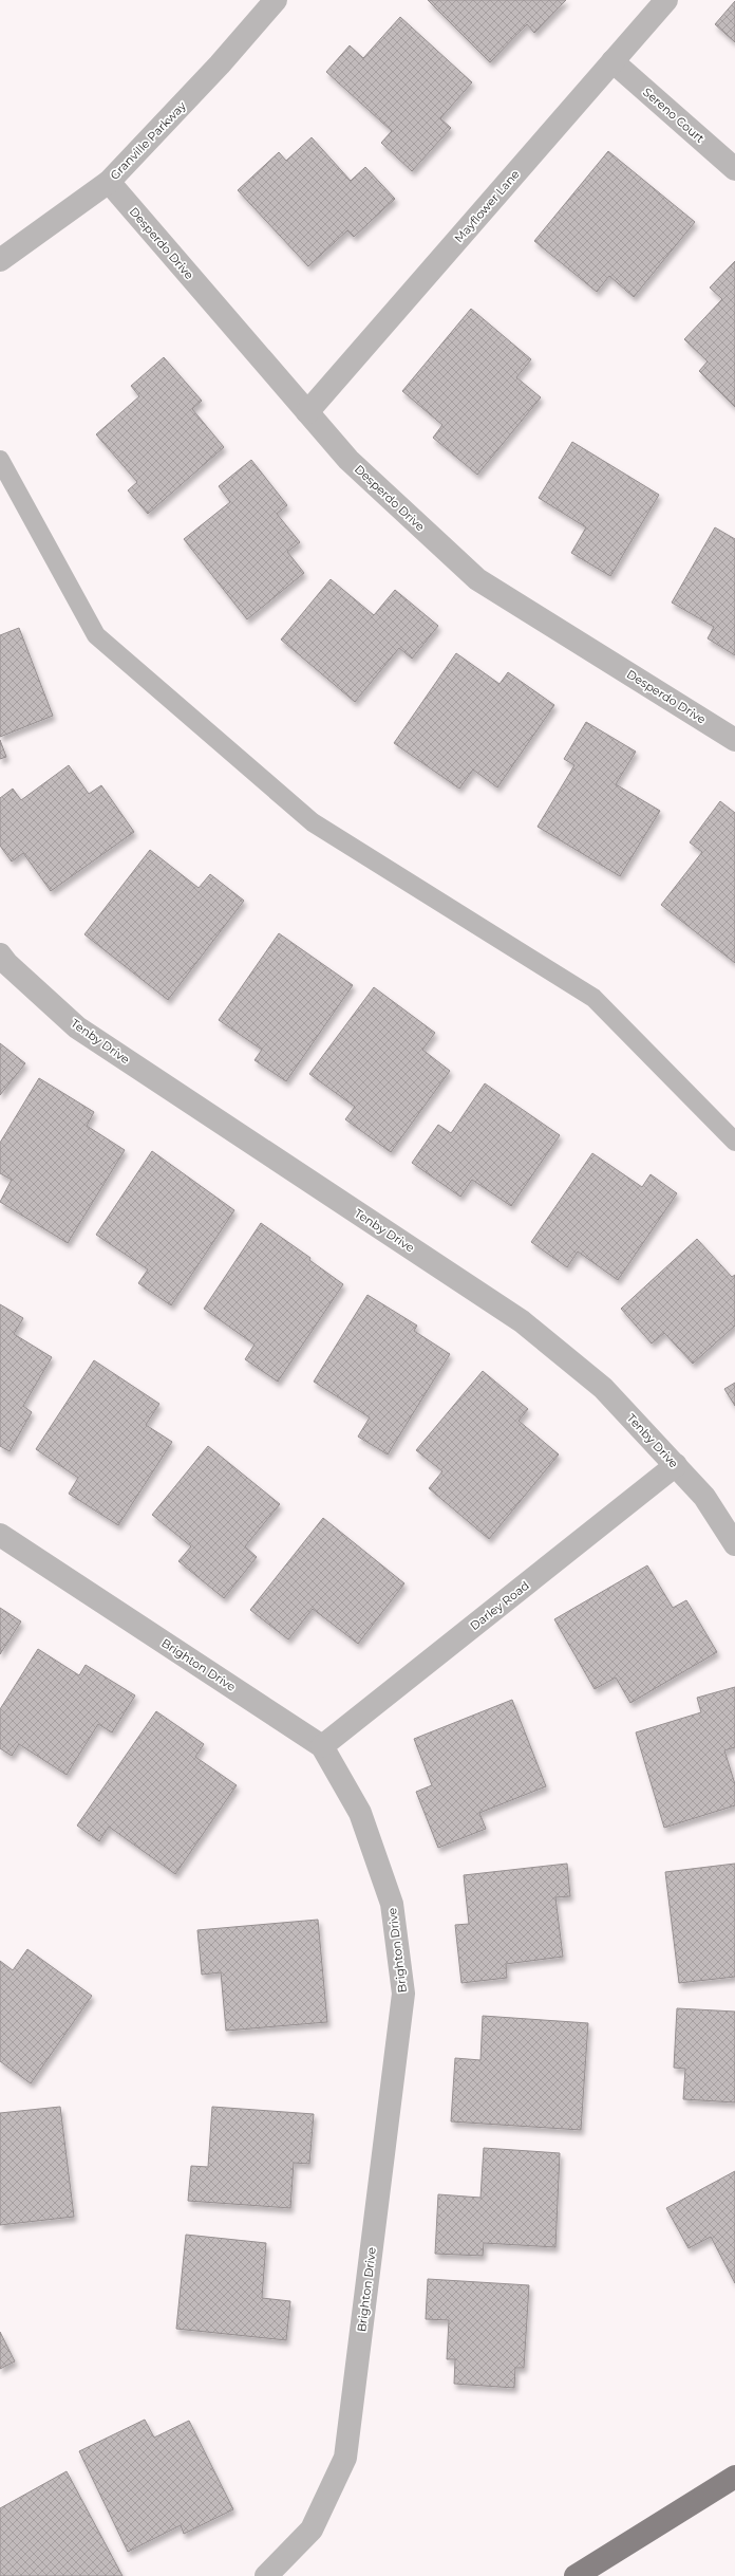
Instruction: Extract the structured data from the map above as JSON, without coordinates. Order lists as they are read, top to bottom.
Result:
{
  "streets": {
    "street": [
      "Sereno Court",
      "Granville Parkway",
      "Mayflower Lane",
      "Desperdo Drive",
      "Tenby Drive",
      "Darley Road",
      "Brighton Drive"
    ]
  },
  "crossings": [
    ["Sereno Court", "Mayflower Lane"],
    ["Granville Parkway", "Desperdo Drive"],
    ["Mayflower Lane", "Desperdo Drive"],
    ["Tenby Drive", "Darley Road"],
    ["Darley Road", "Brighton Drive"]
  ]
}
